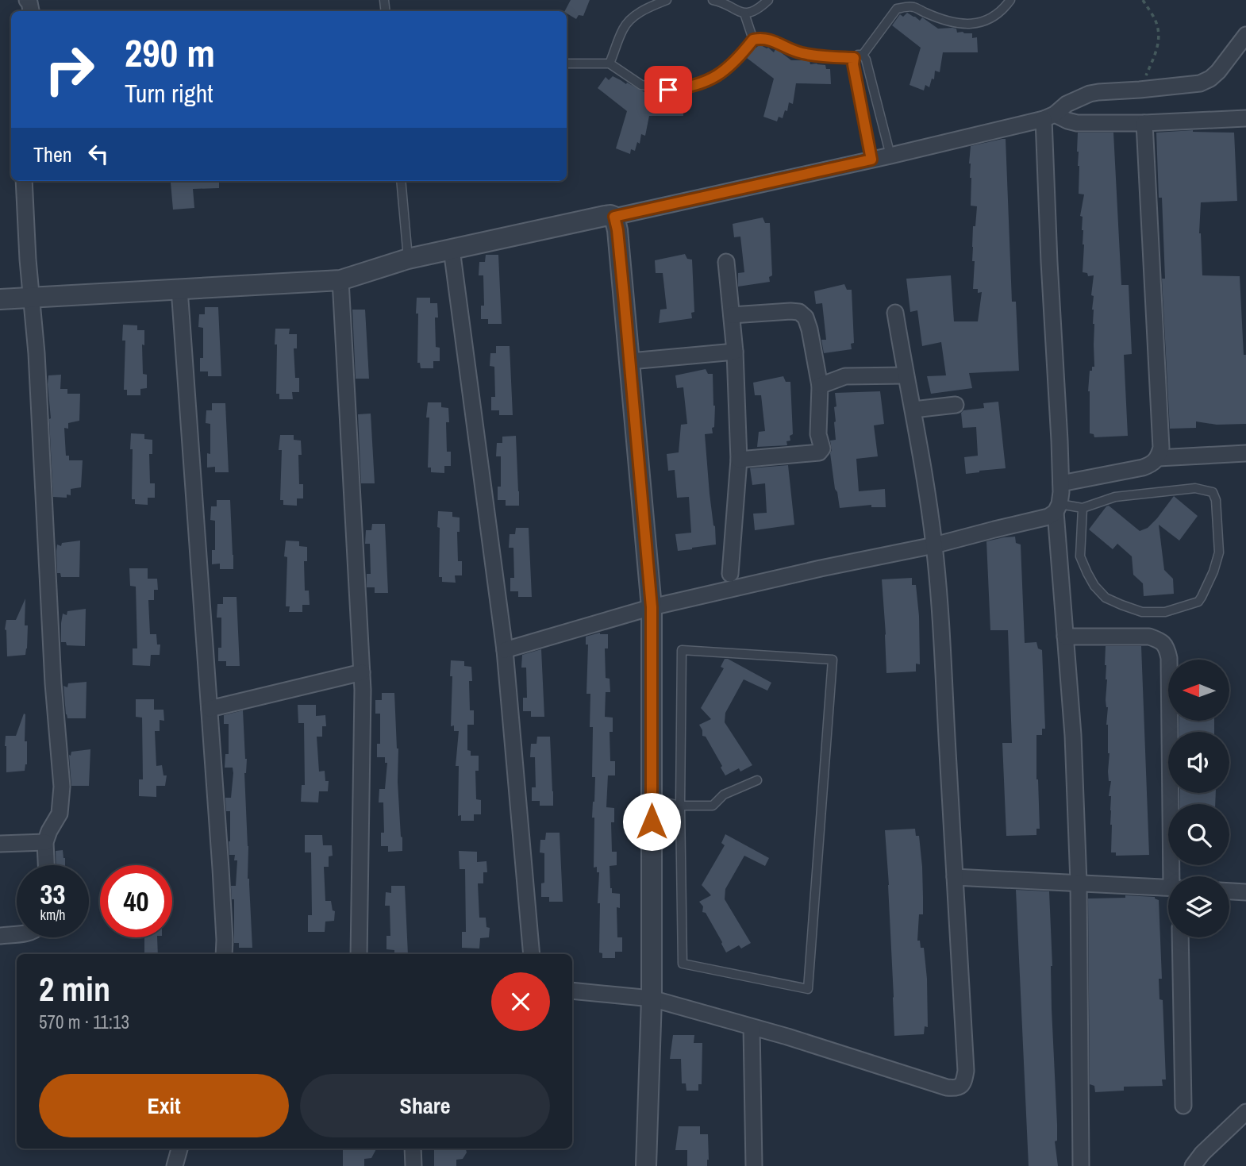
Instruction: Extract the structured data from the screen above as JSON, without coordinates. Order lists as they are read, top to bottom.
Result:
{
  "north": "left",
  "page": {
    "turn": ["290 m", "Turn right"],
    "then": "Then",
    "speed": "33 km/h",
    "limit": "40",
    "heading": ["2 min", "570 m · 11:13"],
    "buttons": ["Exit", "Share"]
  }
}
